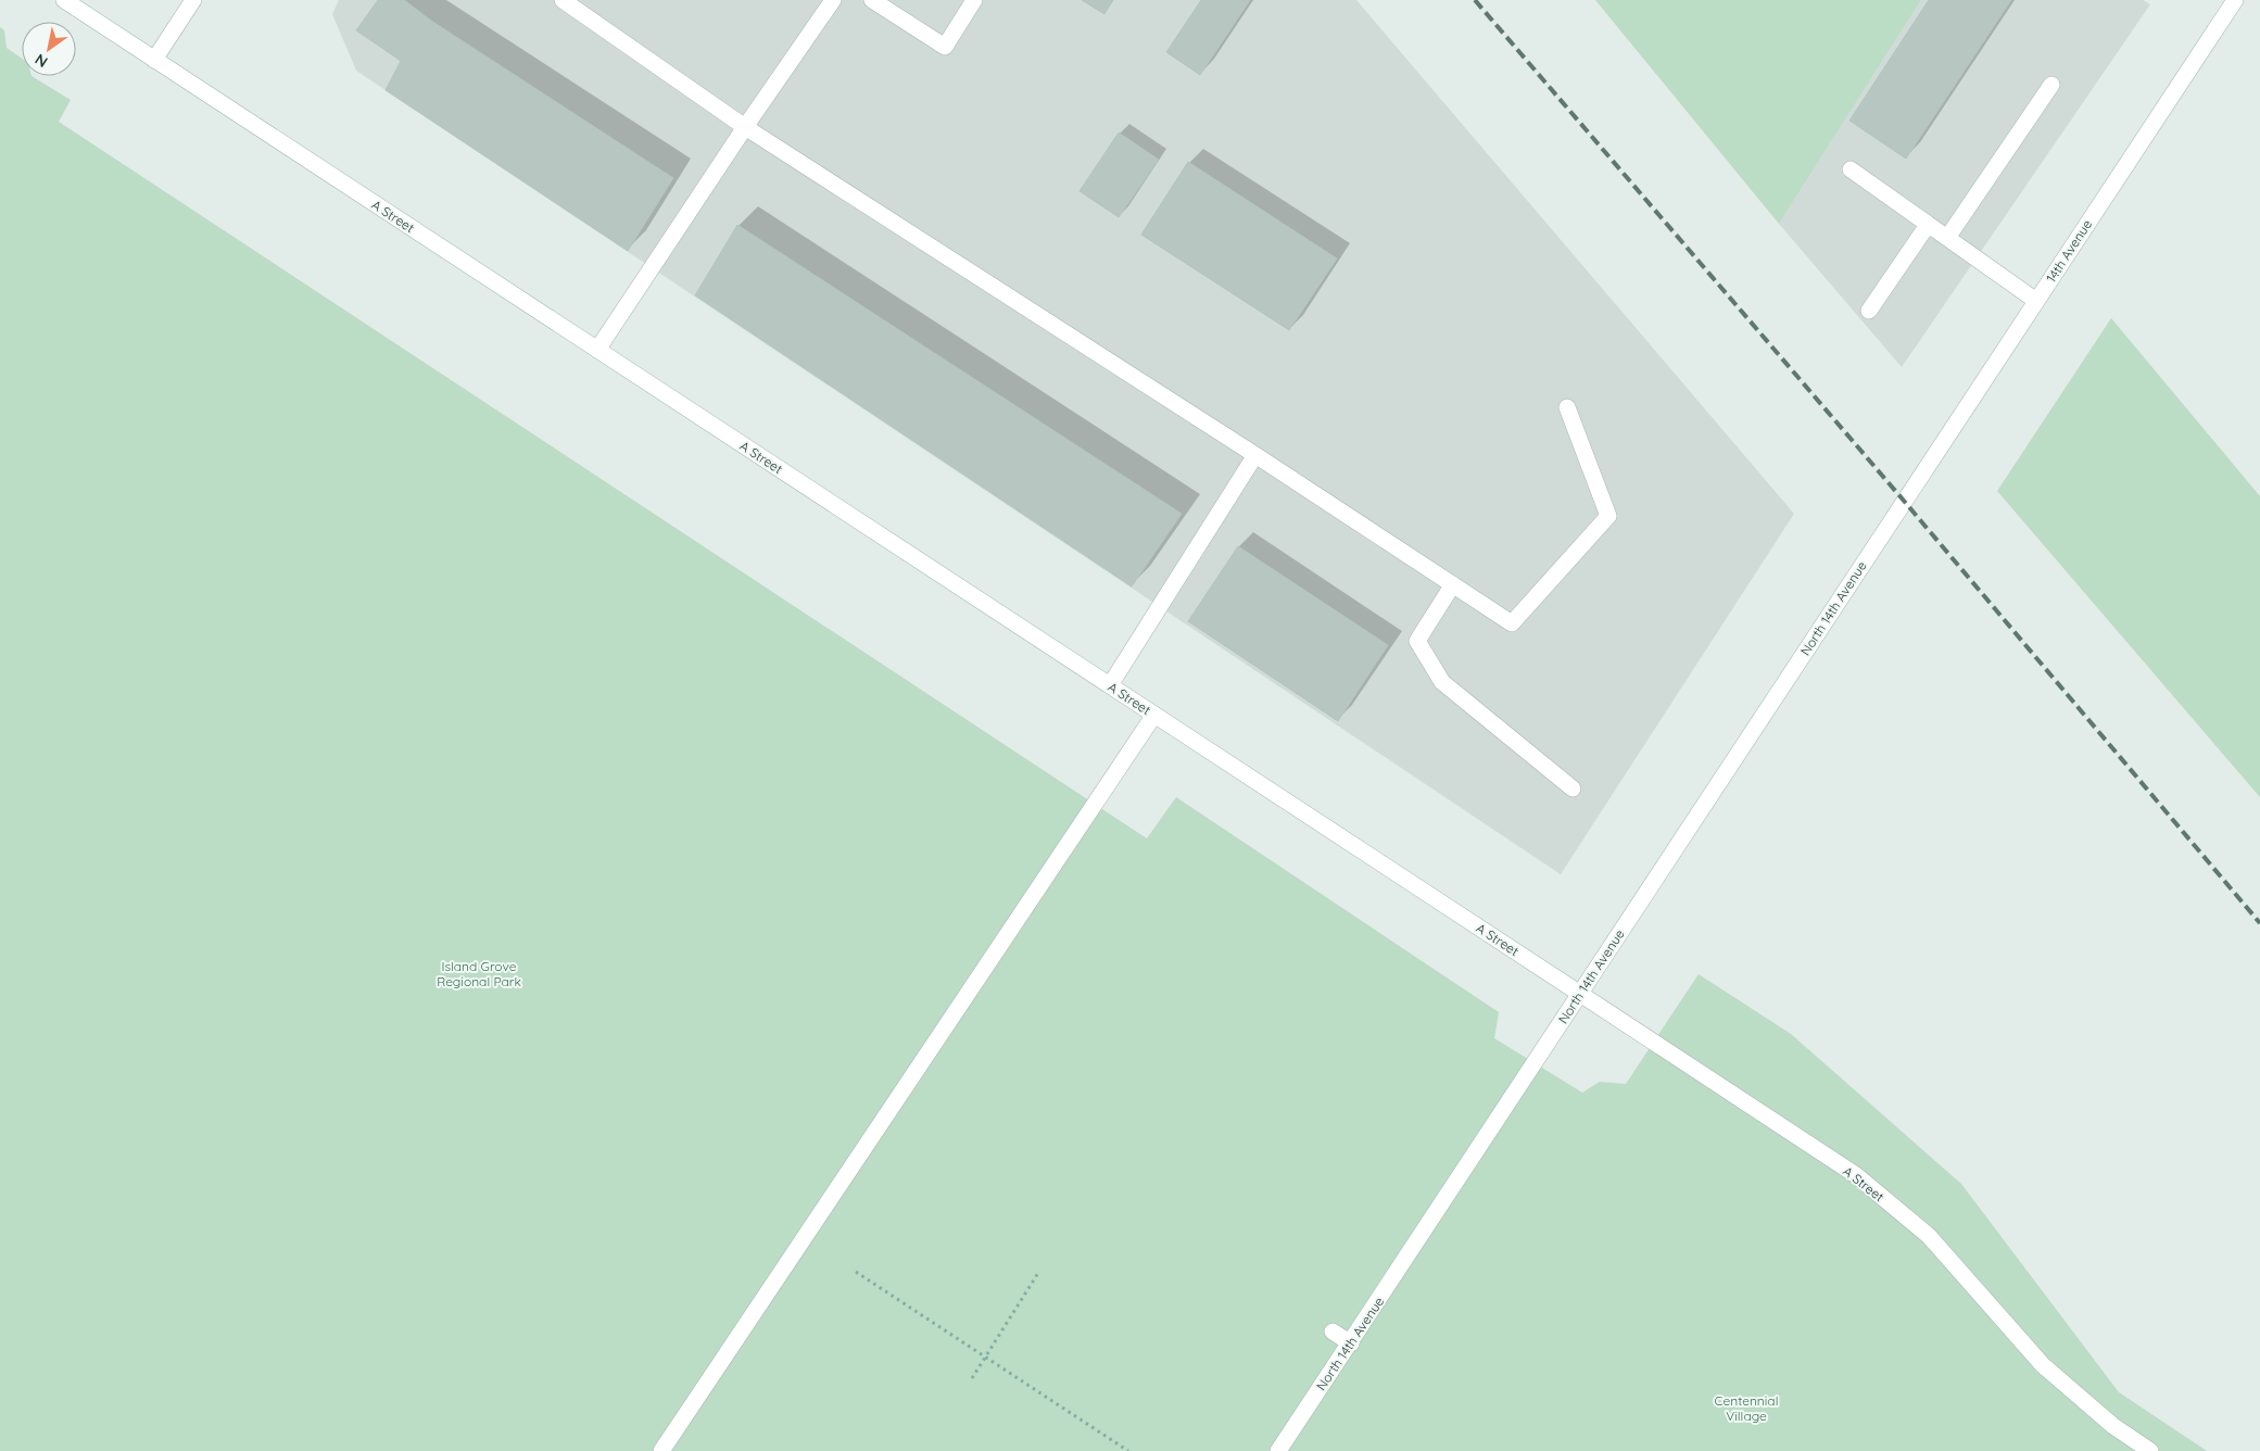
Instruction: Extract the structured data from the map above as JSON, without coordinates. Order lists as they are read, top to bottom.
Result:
{
  "streets": {
    "street": ["A Street", "14th Avenue", "North 14th Avenue"]
  },
  "crossings": [
    ["A Street", "North 14th Avenue"],
    ["14th Avenue", "North 14th Avenue"]
  ],
  "parks": ["Island Grove Regional Park", "Centennial Village"],
  "north": "bottom left"
}
